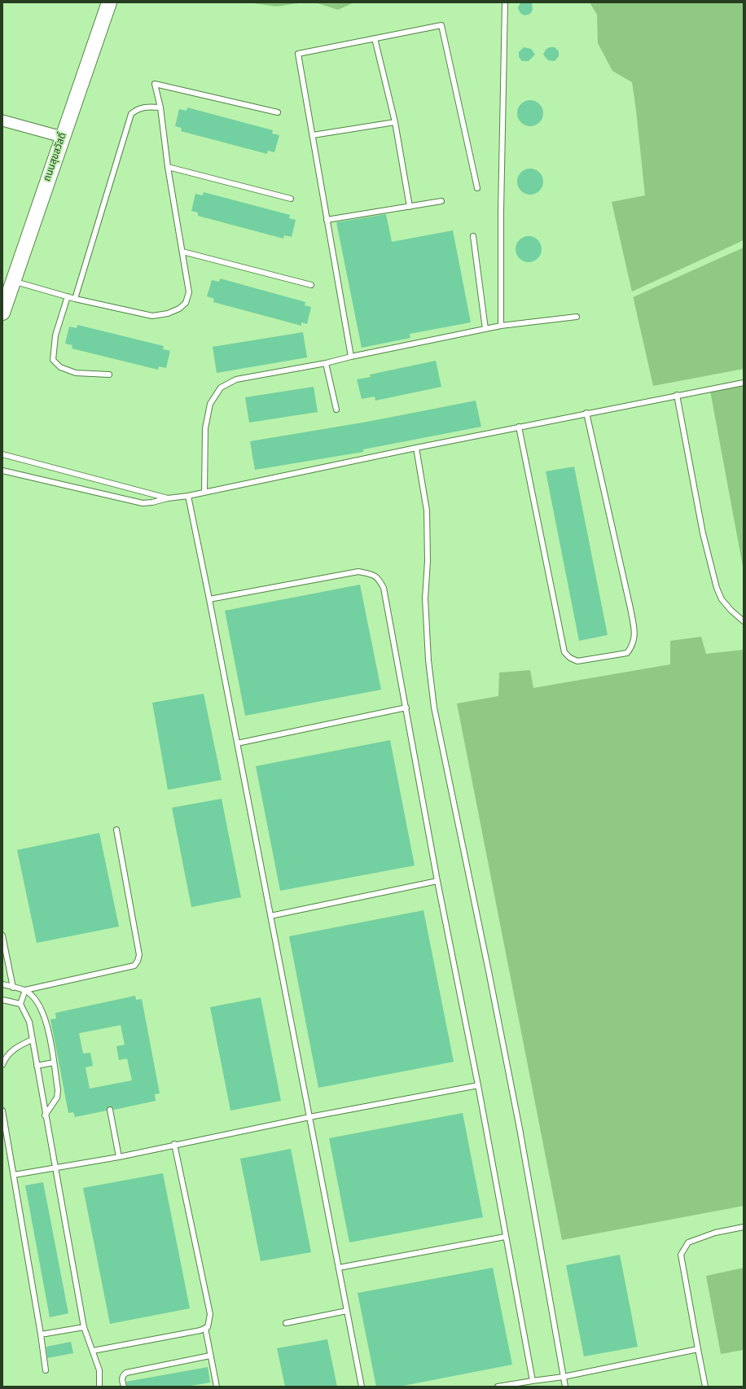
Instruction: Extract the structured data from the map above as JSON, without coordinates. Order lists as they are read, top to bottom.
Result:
{
  "streets": {
    "main road": ["ถนนสุขสวัสดิ์"]
  }
}
